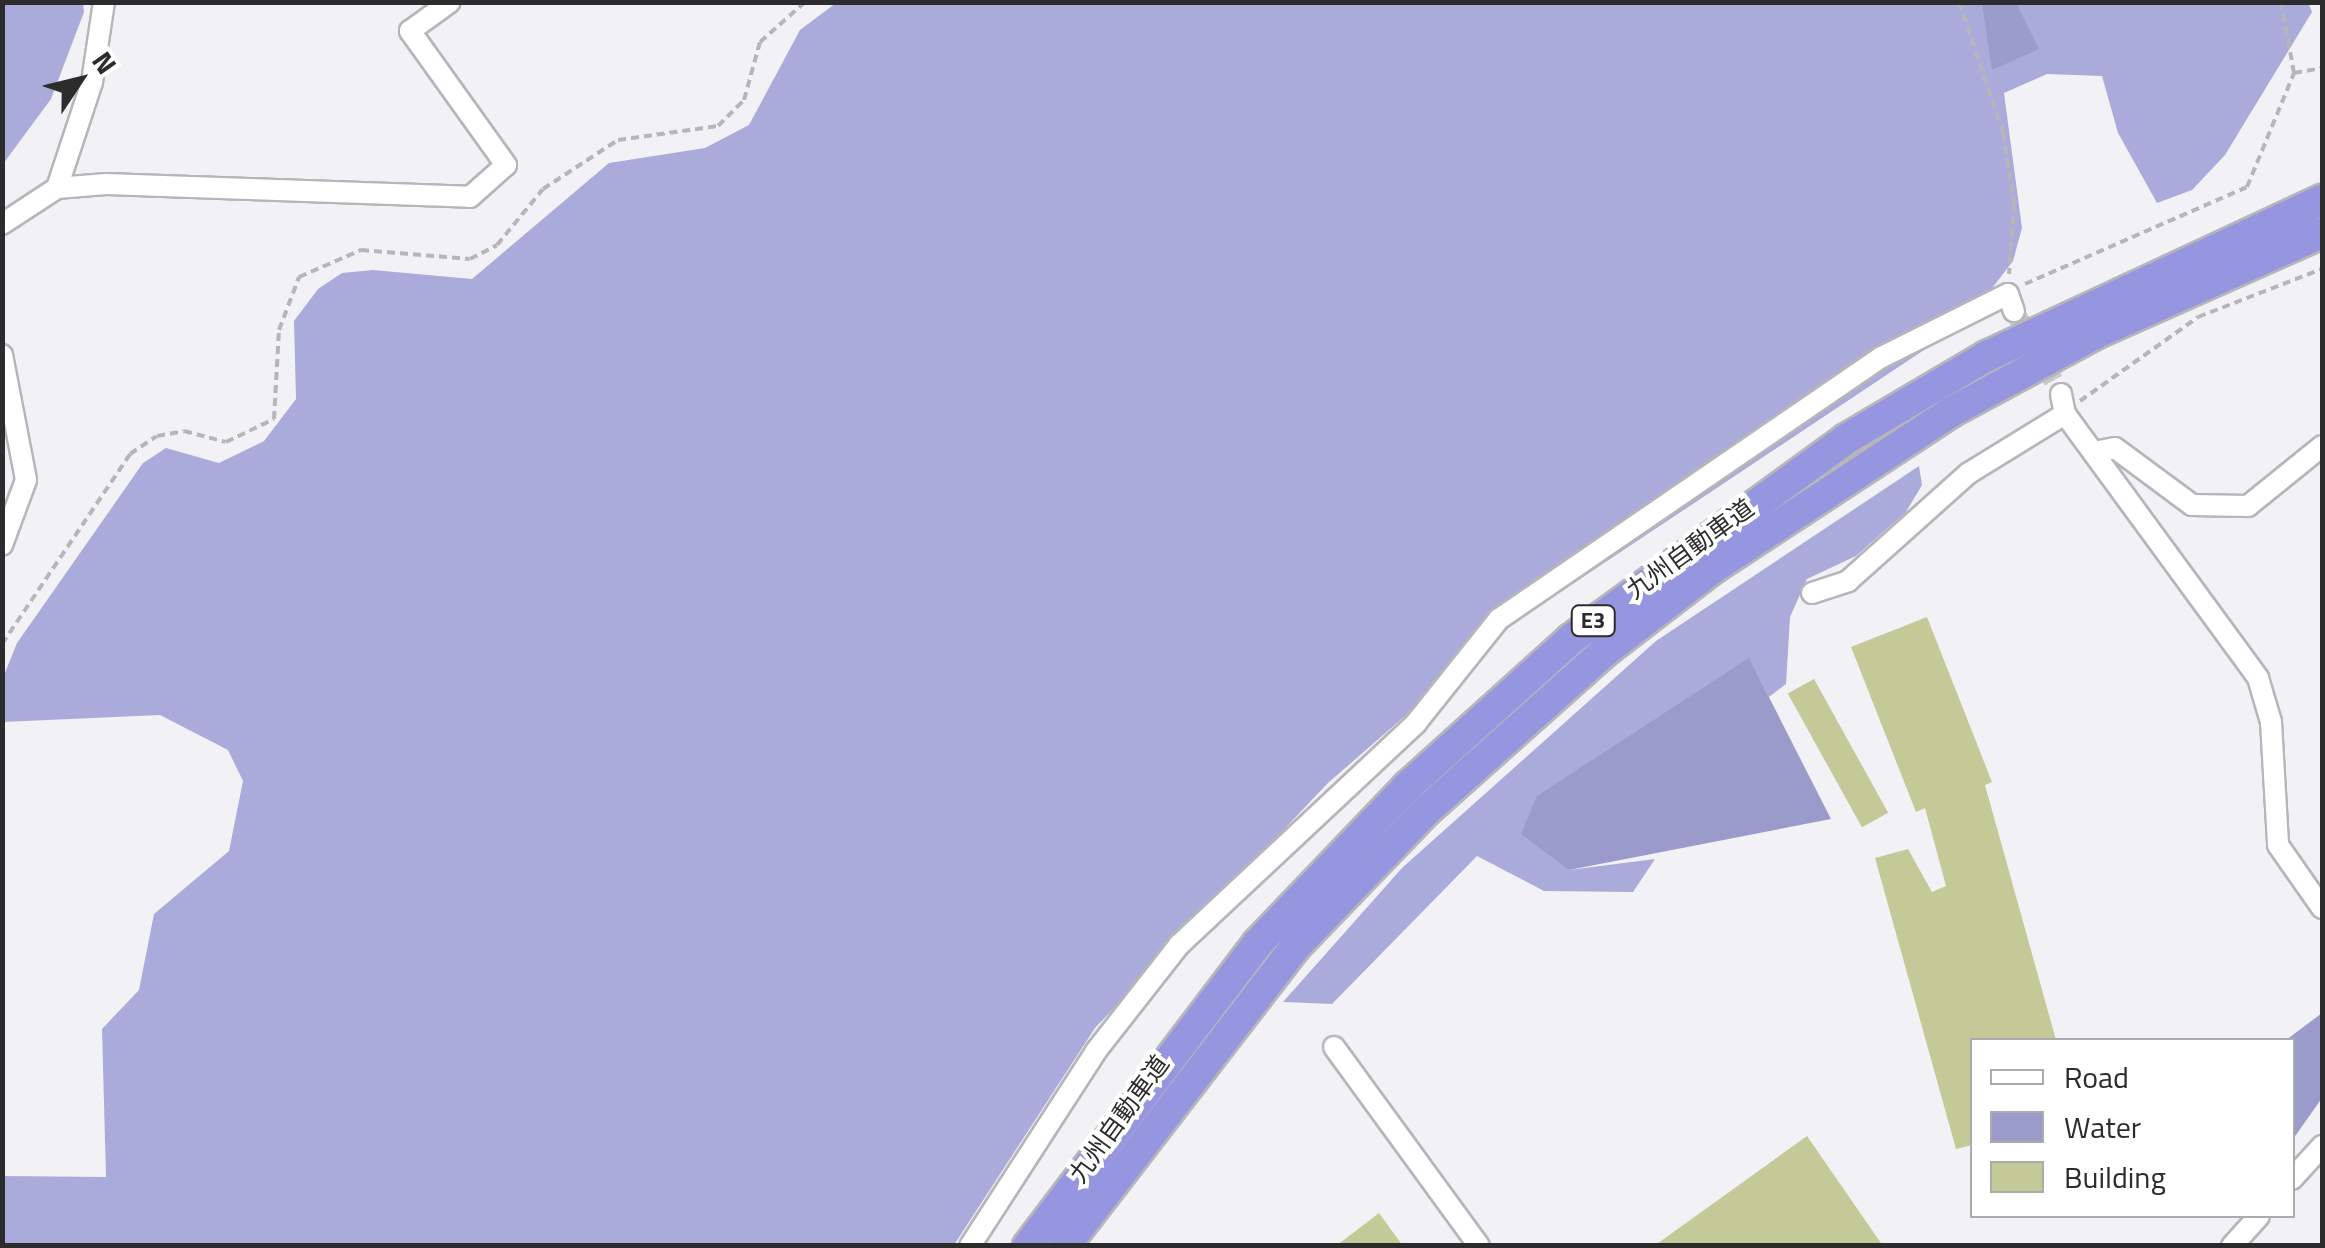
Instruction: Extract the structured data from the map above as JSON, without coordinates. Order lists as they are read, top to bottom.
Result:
{
  "streets": {
    "highway": ["九州自動車道", "E3"]
  },
  "legend": ["Road", "Water", "Building"],
  "north": "top right"
}
